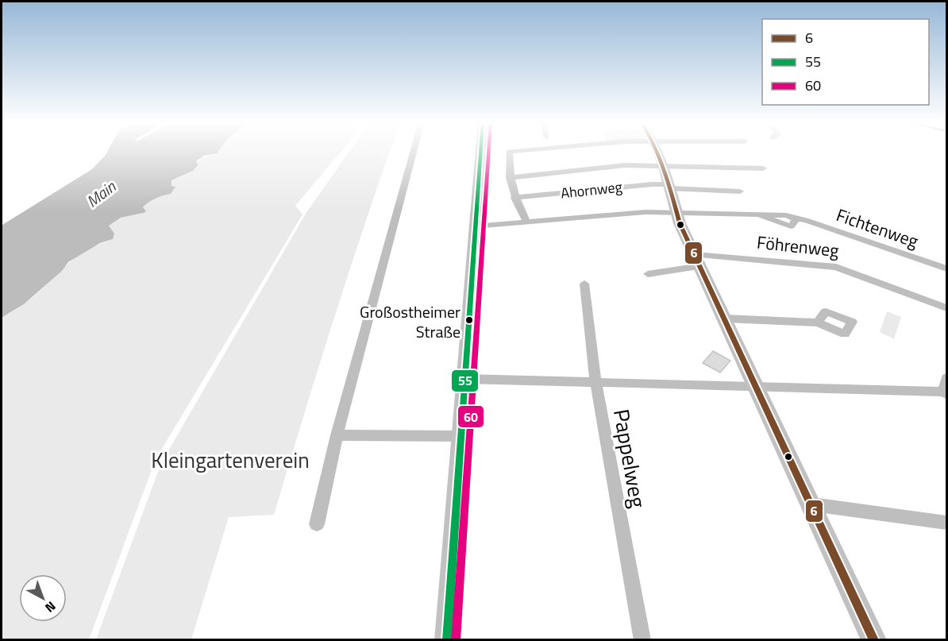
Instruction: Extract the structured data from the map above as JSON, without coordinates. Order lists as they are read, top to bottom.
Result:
{
  "streets": {
    "street": [
      "Ahornweg",
      "Fichtenweg",
      "Föhrenweg",
      "Pappelweg"
    ]
  },
  "water": ["Main"],
  "parks": ["Kleingartenverein"],
  "places": ["Großostheimer Straße"],
  "lines": ["transit line 6", "transit line 55", "transit line 60"],
  "legend": ["6", "55", "60"],
  "north": "bottom right"
}
